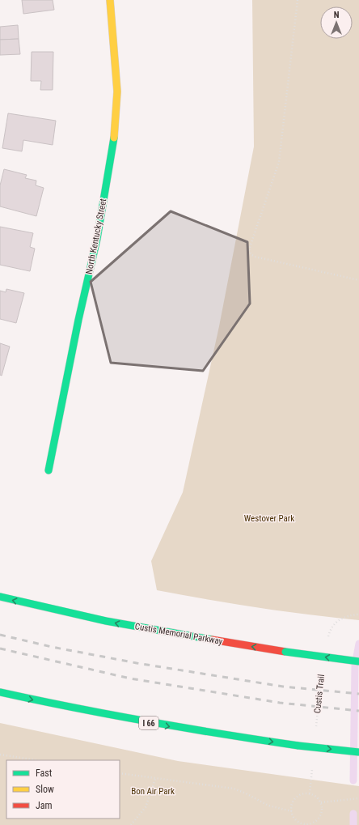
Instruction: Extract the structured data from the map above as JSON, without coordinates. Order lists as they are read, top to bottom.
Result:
{
  "streets": {
    "main road": ["North Kentucky Street", "Custis Memorial Parkway", "I 66"],
    "path": ["Custis Trail"]
  },
  "one_way": ["Custis Memorial Parkway"],
  "parks": ["Westover Park", "Bon Air Park"],
  "legend": ["Fast", "Slow", "Jam"],
  "north": "top"
}
